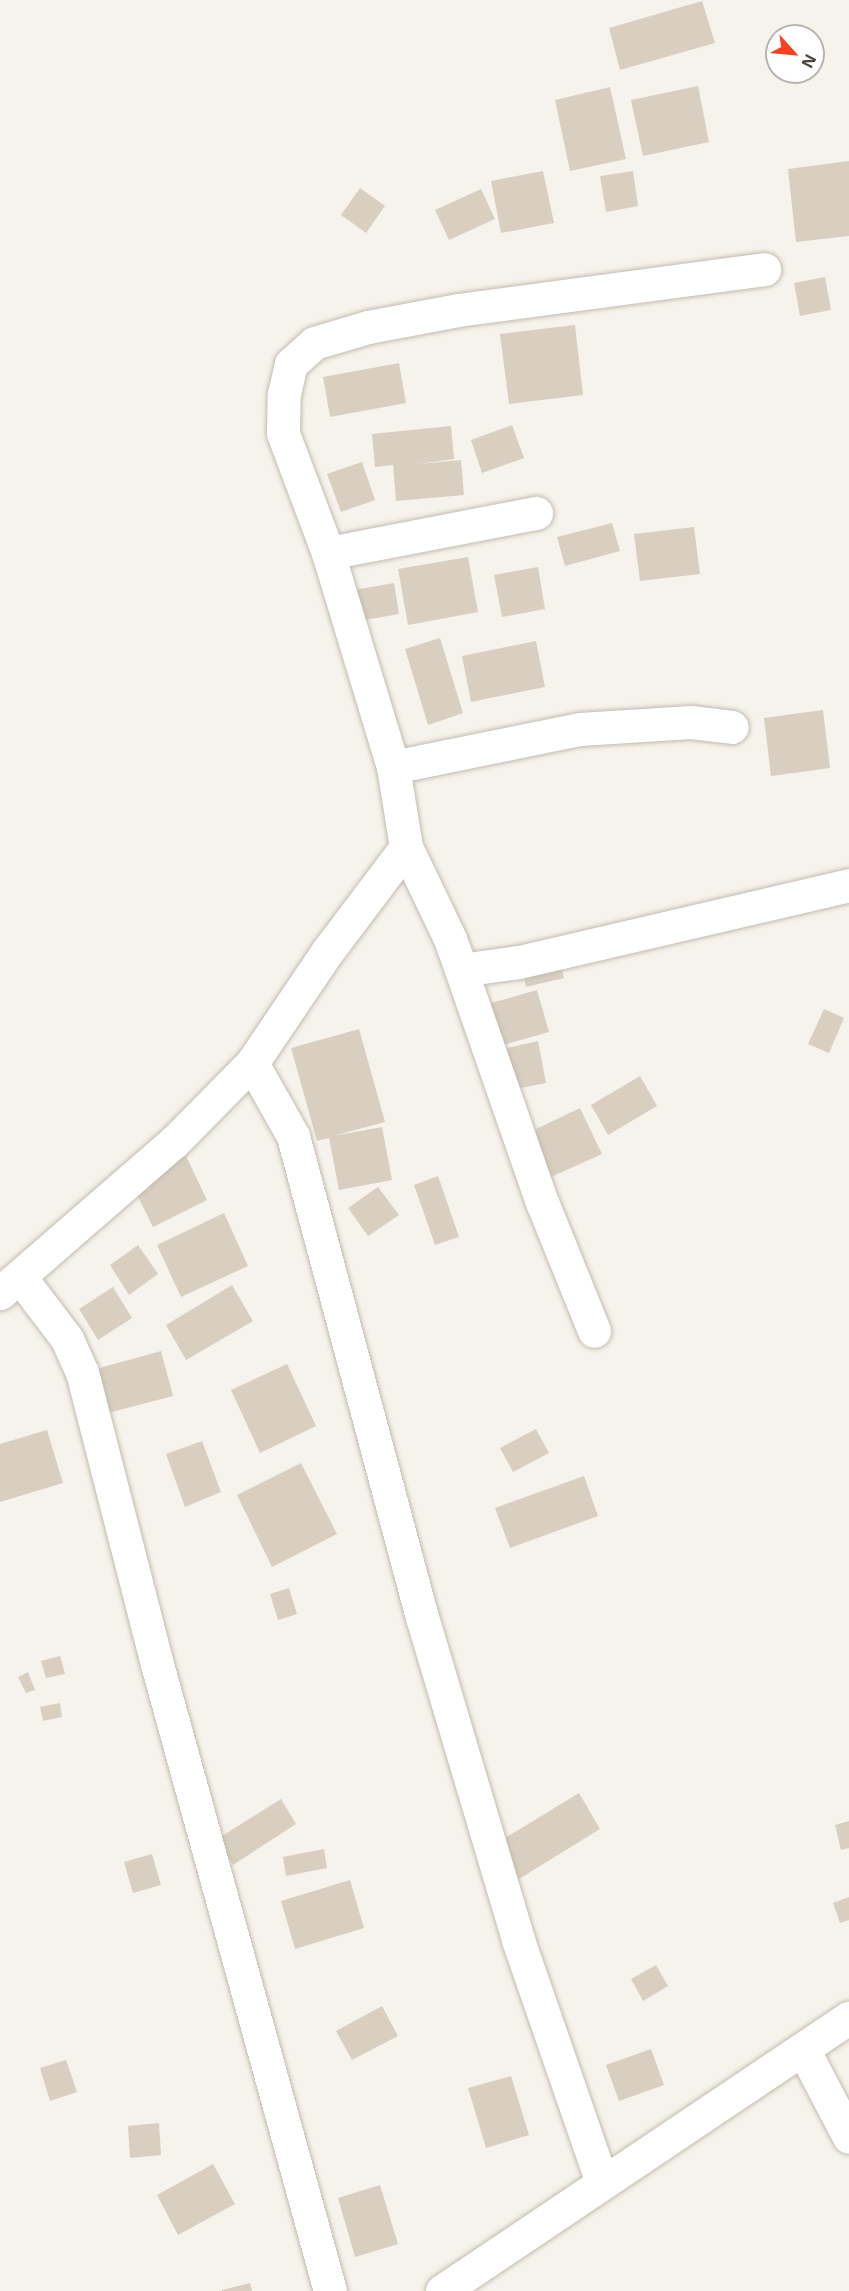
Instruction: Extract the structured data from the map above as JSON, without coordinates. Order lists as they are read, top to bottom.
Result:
{
  "north": "bottom right"
}
